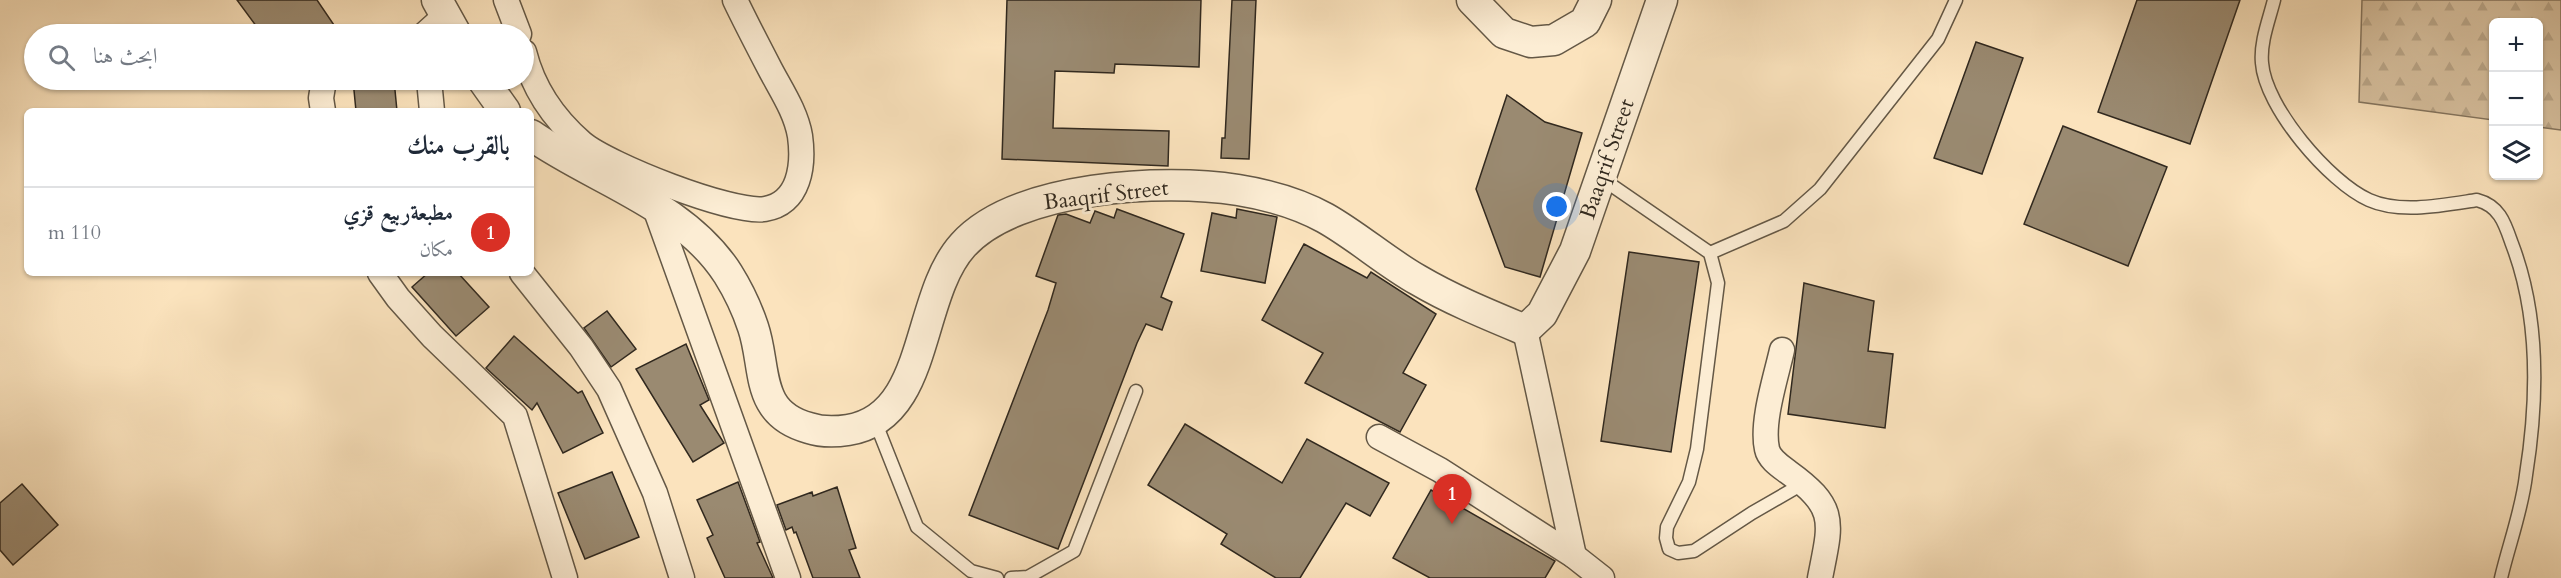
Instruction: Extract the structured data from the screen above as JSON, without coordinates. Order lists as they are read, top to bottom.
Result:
{
  "streets": {
    "street": ["Baaqrif Street"]
  },
  "page": {
    "map_buttons": ["+", "−"],
    "search": "ابحث هنا",
    "heading": "بالقرب منك",
    "list": [
      {
        "mark": "1",
        "name": "مطبعةربيع قزي",
        "note": "مكان",
        "value": "110 m"
      }
    ],
    "pins": "1"
  }
}
